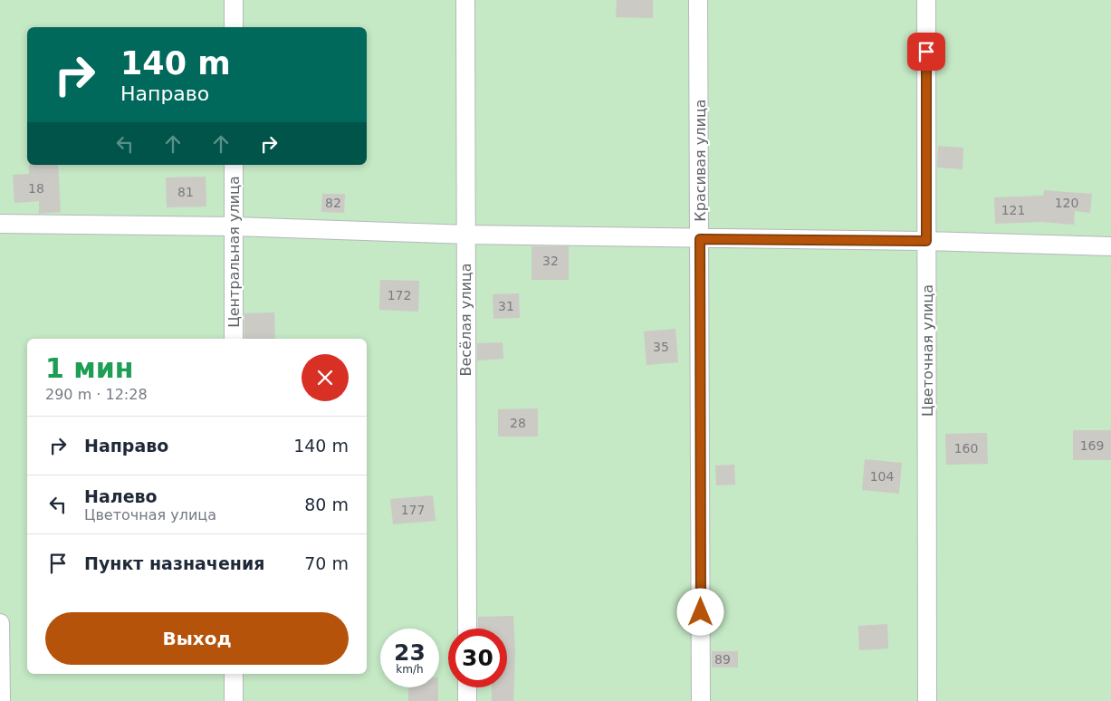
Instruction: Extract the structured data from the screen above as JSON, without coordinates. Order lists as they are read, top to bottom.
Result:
{
  "streets": {
    "street": [
      "Красивая улица",
      "Центральная улица",
      "Весёлая улица",
      "Цветочная улица"
    ]
  },
  "house_numbers": [
    "18",
    "81",
    "82",
    "120",
    "121",
    "32",
    "172",
    "31",
    "35",
    "28",
    "169",
    "160",
    "104",
    "177",
    "89"
  ],
  "page": {
    "turn": ["140 m", "Направо"],
    "heading": ["1 мин", "290 m · 12:28"],
    "list": [
      {
        "name": "Направо",
        "value": "140 m"
      },
      {
        "name": "Налево",
        "note": "Цветочная улица",
        "value": "80 m"
      },
      {
        "name": "Пункт назначения",
        "value": "70 m"
      }
    ],
    "buttons": "Выход",
    "speed": "23 km/h",
    "limit": "30"
  }
}
